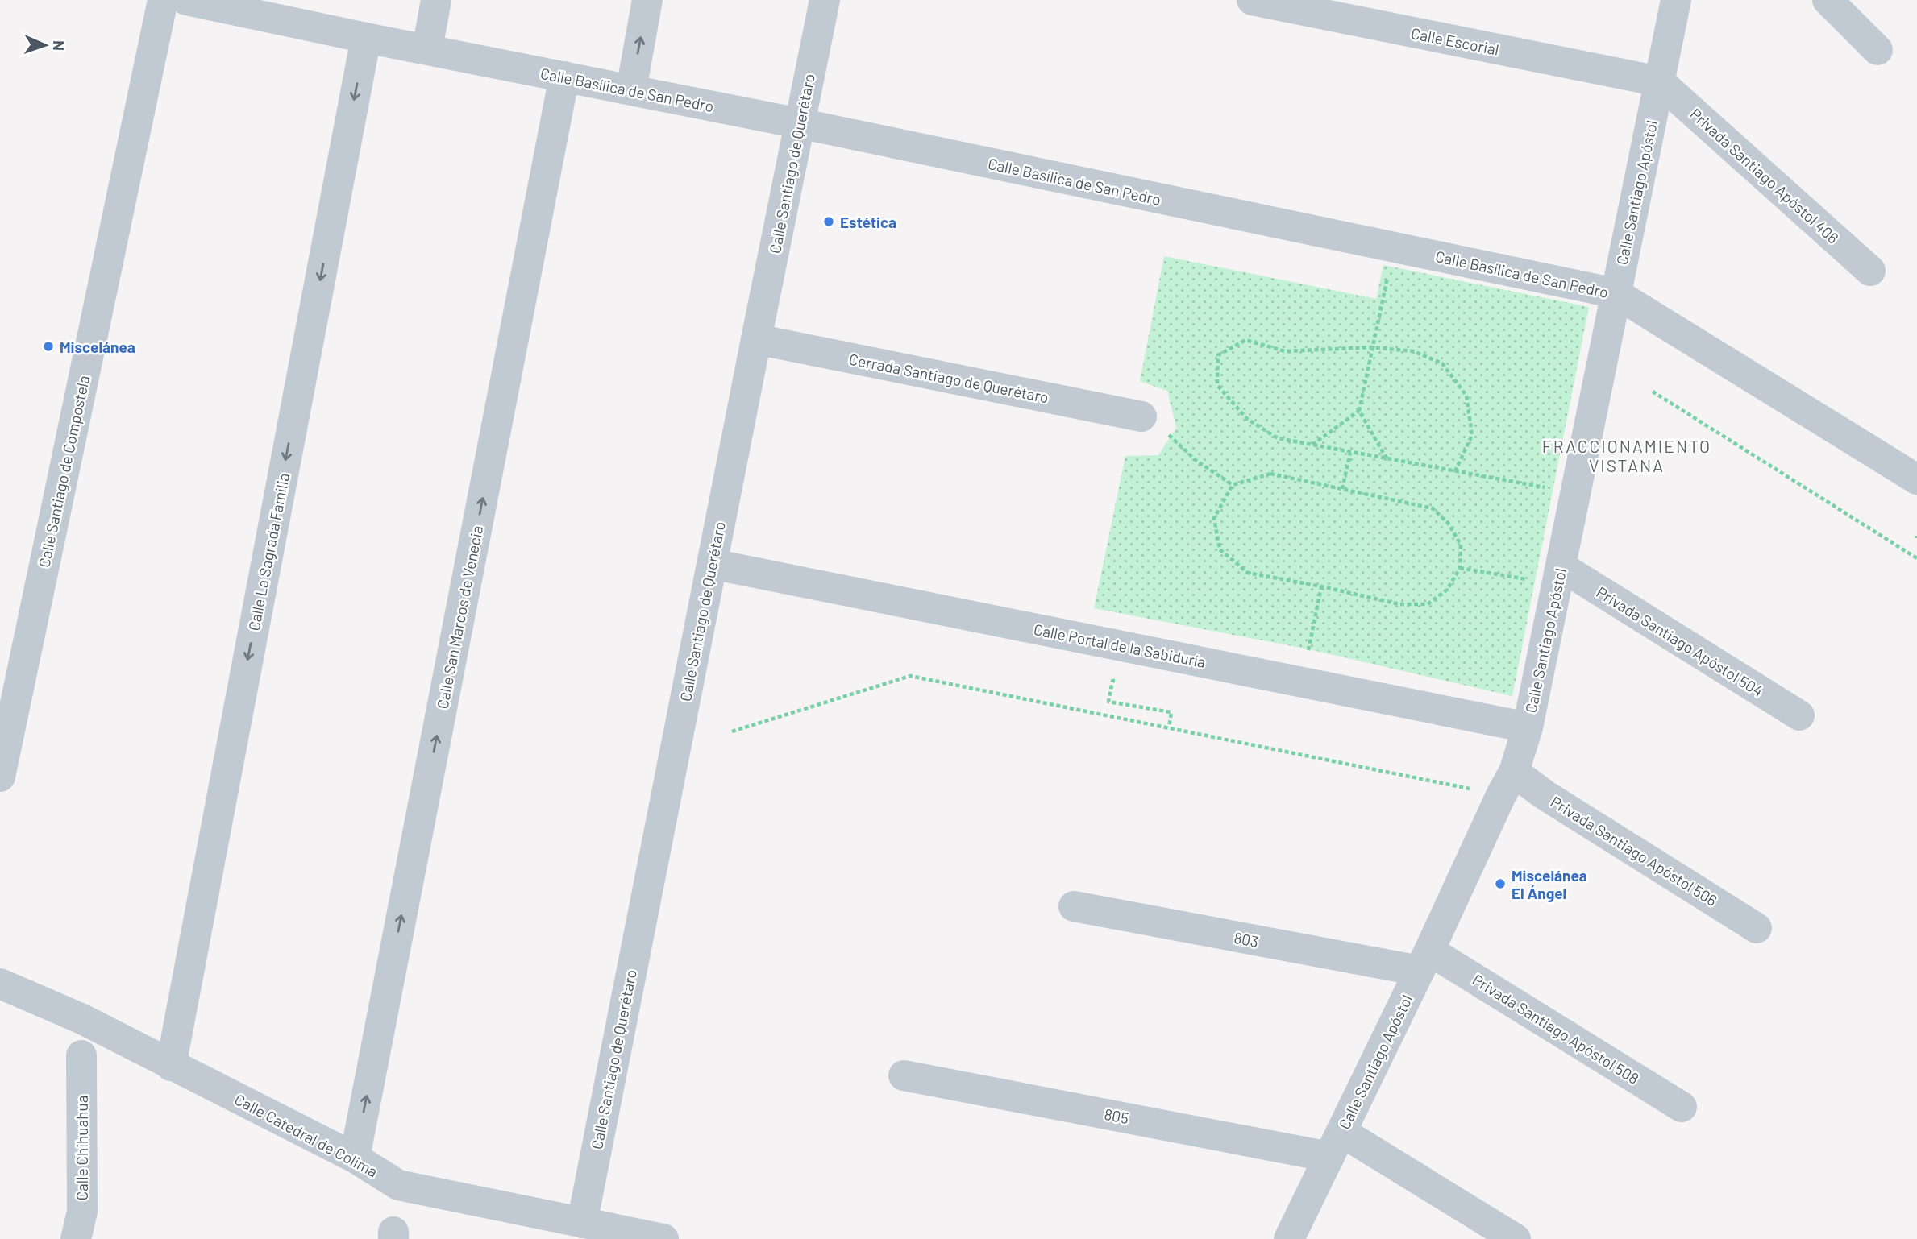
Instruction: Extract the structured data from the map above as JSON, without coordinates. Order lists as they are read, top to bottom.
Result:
{
  "streets": {
    "street": [
      "Calle Escorial",
      "Calle Basílica de San Pedro",
      "Calle Santiago de Querétaro",
      "Privada Santiago Apóstol 406",
      "Calle Santiago Apóstol",
      "Cerrada Santiago de Querétaro",
      "Calle Santiago de Compostela",
      "Calle La Sagrada Familia",
      "Calle San Marcos de Venecia",
      "Privada Santiago Apóstol 504",
      "Calle Portal de la Sabiduría",
      "Privada Santiago Apóstol 506",
      "803",
      "Privada Santiago Apóstol 508",
      "805",
      "Calle Catedral de Colima",
      "Calle Chihuahua"
    ]
  },
  "crossings": [
    ["Calle Escorial", "Privada Santiago Apóstol 406"],
    ["Calle Escorial", "Calle Santiago Apóstol"],
    ["Calle Basílica de San Pedro", "Calle Santiago de Querétaro"],
    ["Calle Basílica de San Pedro", "Calle Santiago Apóstol"],
    ["Calle Basílica de San Pedro", "Calle La Sagrada Familia"],
    ["Calle Basílica de San Pedro", "Calle San Marcos de Venecia"],
    ["Calle Santiago de Querétaro", "Cerrada Santiago de Querétaro"],
    ["Calle Santiago de Querétaro", "Calle Portal de la Sabiduría"],
    ["Calle Santiago de Querétaro", "Calle Catedral de Colima"],
    ["Privada Santiago Apóstol 406", "Calle Santiago Apóstol"],
    ["Calle Santiago Apóstol", "Privada Santiago Apóstol 504"],
    ["Calle Santiago Apóstol", "Calle Portal de la Sabiduría"],
    ["Calle Santiago Apóstol", "Privada Santiago Apóstol 506"],
    ["Calle Santiago Apóstol", "803"],
    ["Calle Santiago Apóstol", "Privada Santiago Apóstol 508"],
    ["Calle Santiago Apóstol", "805"],
    ["Calle La Sagrada Familia", "Calle Catedral de Colima"],
    ["Calle San Marcos de Venecia", "Calle Catedral de Colima"],
    ["803", "Privada Santiago Apóstol 508"]
  ],
  "one_way": ["Calle La Sagrada Familia", "Calle San Marcos de Venecia"],
  "districts": ["FRACCIONAMIENTO VISTANA"],
  "places": ["Estética", "Miscelánea", "Miscelánea El Ángel"],
  "north": "right"
}
